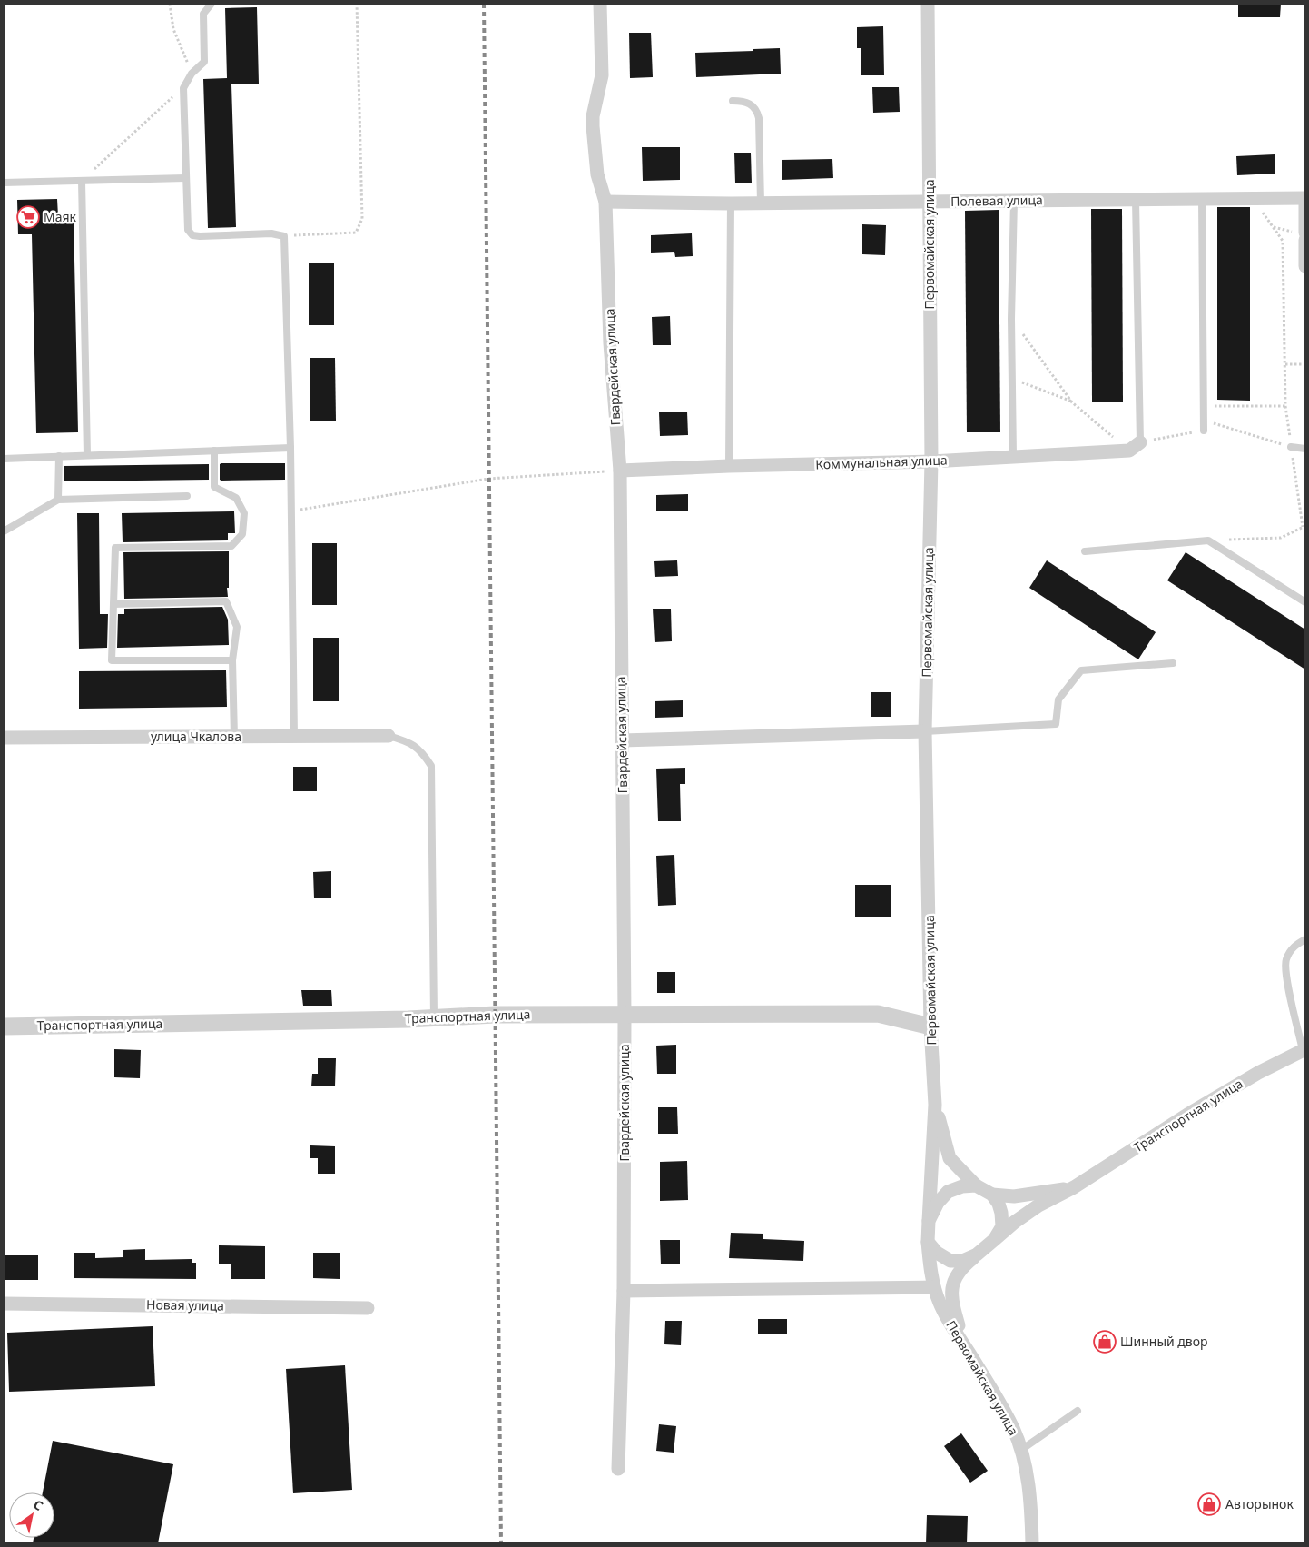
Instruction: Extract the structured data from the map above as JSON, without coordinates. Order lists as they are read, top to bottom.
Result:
{
  "streets": {
    "street": [
      "Полевая улица",
      "Первомайская улица",
      "Гвардейская улица",
      "Коммунальная улица",
      "улица Чкалова",
      "Транспортная улица",
      "Новая улица"
    ]
  },
  "crossings": [
    ["Полевая улица", "Первомайская улица"],
    ["Полевая улица", "Гвардейская улица"],
    ["Первомайская улица", "Коммунальная улица"],
    ["Первомайская улица", "Транспортная улица"],
    ["Гвардейская улица", "Коммунальная улица"],
    ["Гвардейская улица", "Транспортная улица"]
  ],
  "places": {
    "supermarket": ["Маяк"],
    "shop": ["Шинный двор", "Авторынок"]
  },
  "north": "top right"
}
